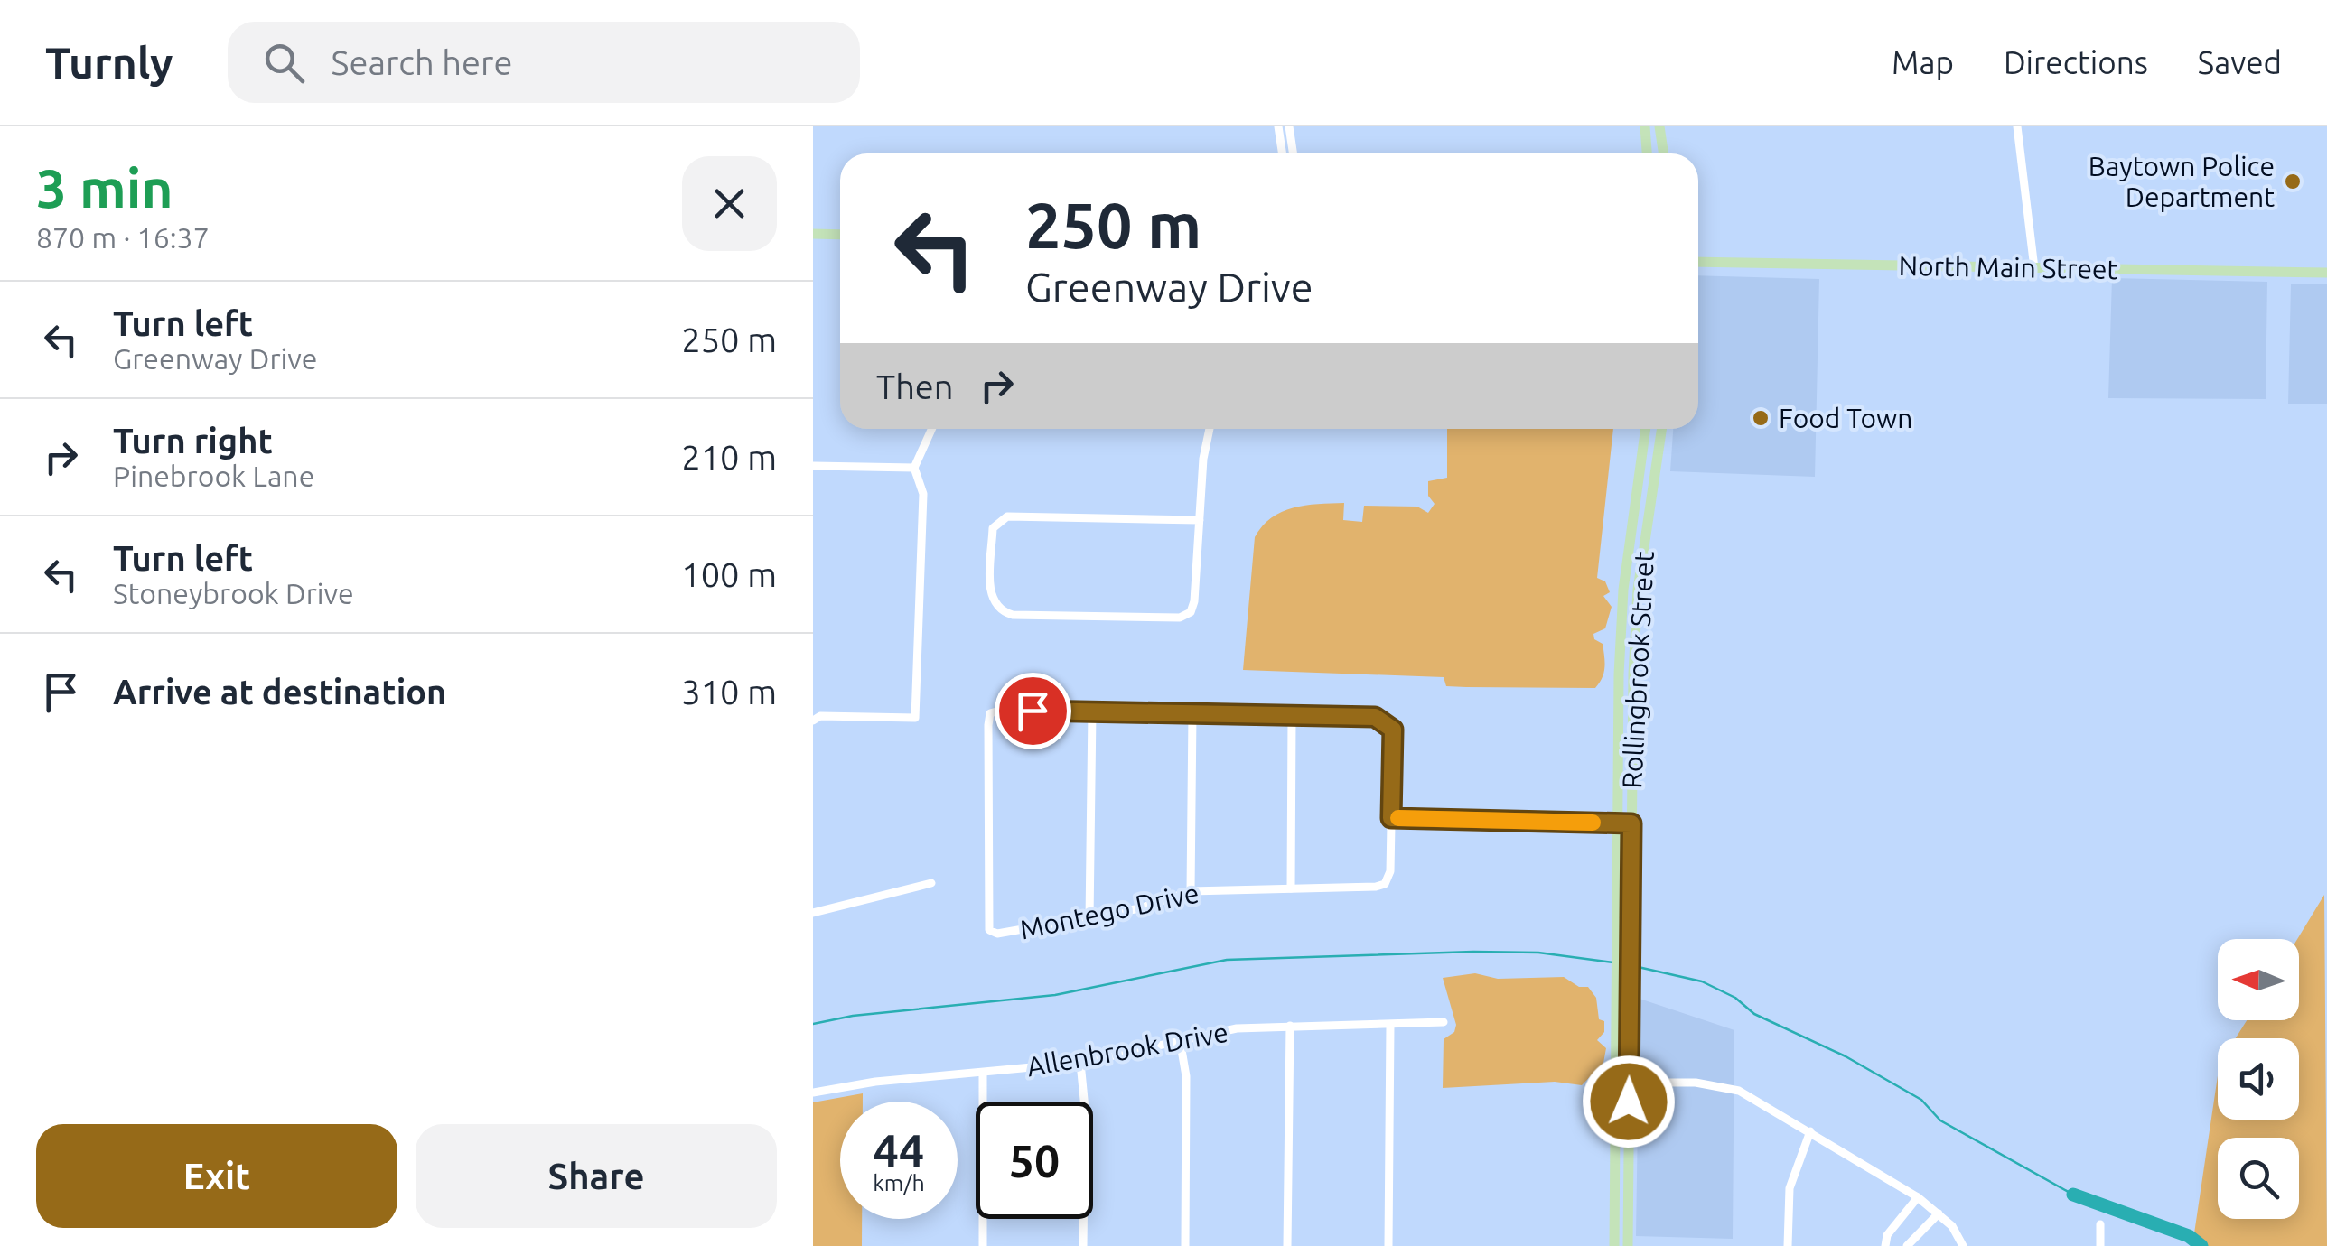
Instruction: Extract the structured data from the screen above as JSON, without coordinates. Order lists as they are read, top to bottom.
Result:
{
  "streets": {
    "main road": ["North Main Street", "Rollingbrook Street"],
    "street": ["Montego Drive", "Allenbrook Drive"]
  },
  "places": ["Baytown Police Department", "Food Town"],
  "north": "left",
  "page": {
    "header": "Turnly",
    "search": "Search here",
    "nav": ["Map", "Directions", "Saved"],
    "heading": ["3 min", "870 m · 16:37"],
    "turn": ["250 m", "Greenway Drive"],
    "list": [
      {
        "name": "Turn left",
        "note": "Greenway Drive",
        "value": "250 m"
      },
      {
        "name": "Turn right",
        "note": "Pinebrook Lane",
        "value": "210 m"
      },
      {
        "name": "Turn left",
        "note": "Stoneybrook Drive",
        "value": "100 m"
      },
      {
        "name": "Arrive at destination",
        "value": "310 m"
      }
    ],
    "then": "Then",
    "speed": "44 km/h",
    "limit": "50",
    "buttons": ["Exit", "Share"]
  }
}
